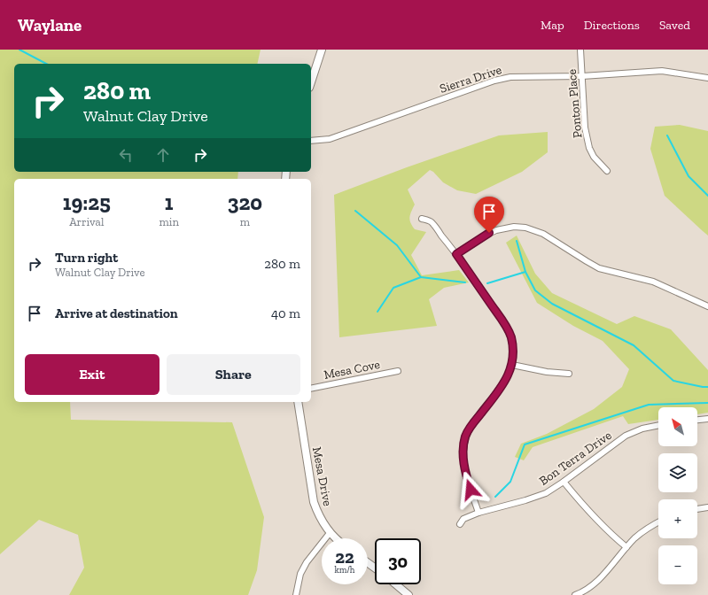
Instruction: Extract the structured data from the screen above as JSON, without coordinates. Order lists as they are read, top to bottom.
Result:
{
  "streets": {
    "street": [
      "Sierra Drive",
      "Ponton Place",
      "Mesa Cove",
      "Bon Terra Drive",
      "Mesa Drive"
    ]
  },
  "crossings": [
    ["Sierra Drive", "Ponton Place"]
  ],
  "north": "top left",
  "page": {
    "header": "Waylane",
    "nav": ["Map", "Directions", "Saved"],
    "turn": ["280 m", "Walnut Clay Drive"],
    "eta": [
      "19:25",
      "Arrival",
      "1",
      "min",
      "320",
      "m"
    ],
    "list": [
      {
        "name": "Turn right",
        "note": "Walnut Clay Drive",
        "value": "280 m"
      },
      {
        "name": "Arrive at destination",
        "value": "40 m"
      }
    ],
    "buttons": ["Exit", "Share"],
    "map_buttons": ["+", "−"],
    "speed": "22 km/h",
    "limit": "30"
  }
}
